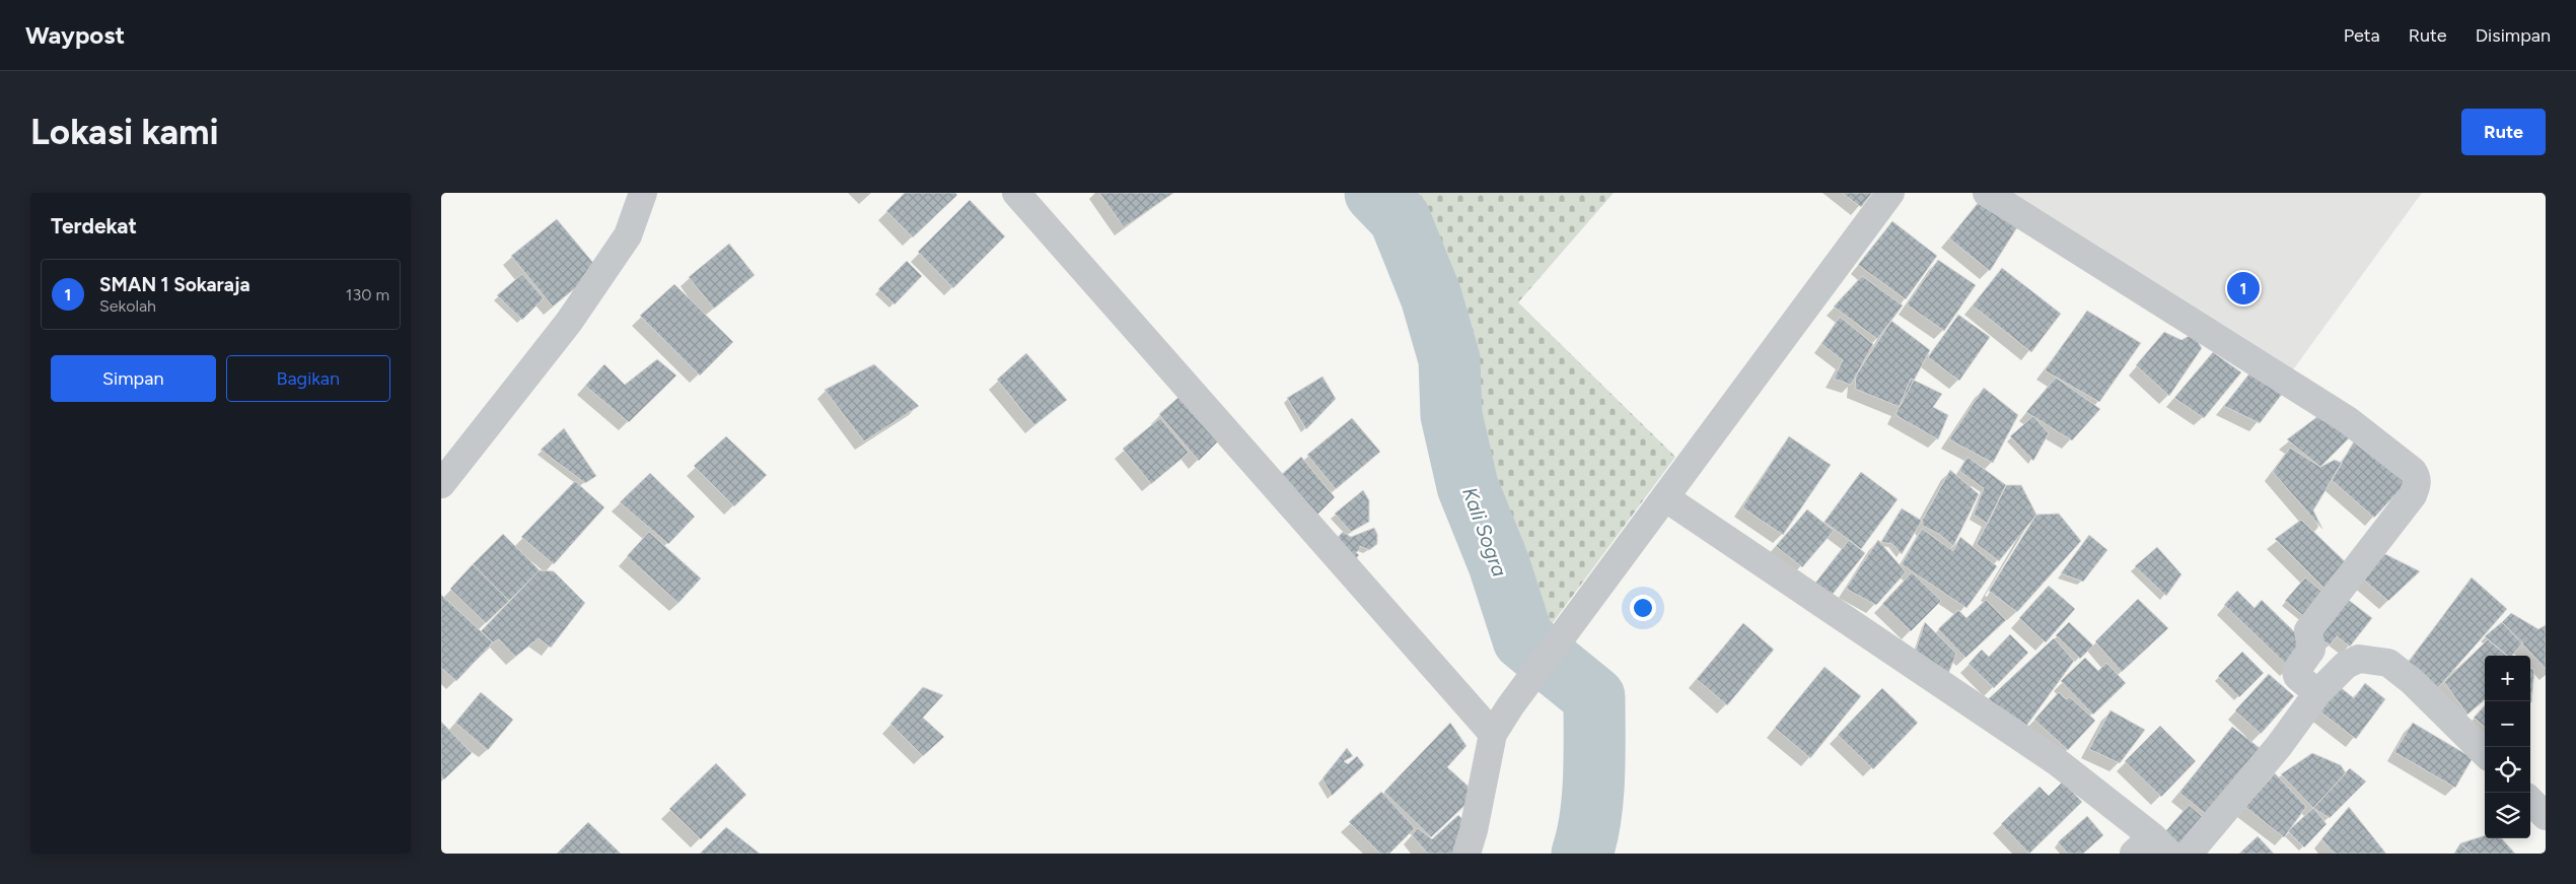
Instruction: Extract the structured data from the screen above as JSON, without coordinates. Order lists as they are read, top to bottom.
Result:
{
  "water": ["Kali Sogra"],
  "page": {
    "header": "Waypost",
    "nav": ["Peta", "Rute", "Disimpan"],
    "buttons": [
      "Rute",
      ["Simpan", "Bagikan"]
    ],
    "title": "Lokasi kami",
    "heading": "Terdekat",
    "list": [
      {
        "mark": "1",
        "name": "SMAN 1 Sokaraja",
        "note": "Sekolah",
        "value": "130 m"
      }
    ],
    "pins": "1",
    "map_buttons": ["+", "−"]
  }
}
